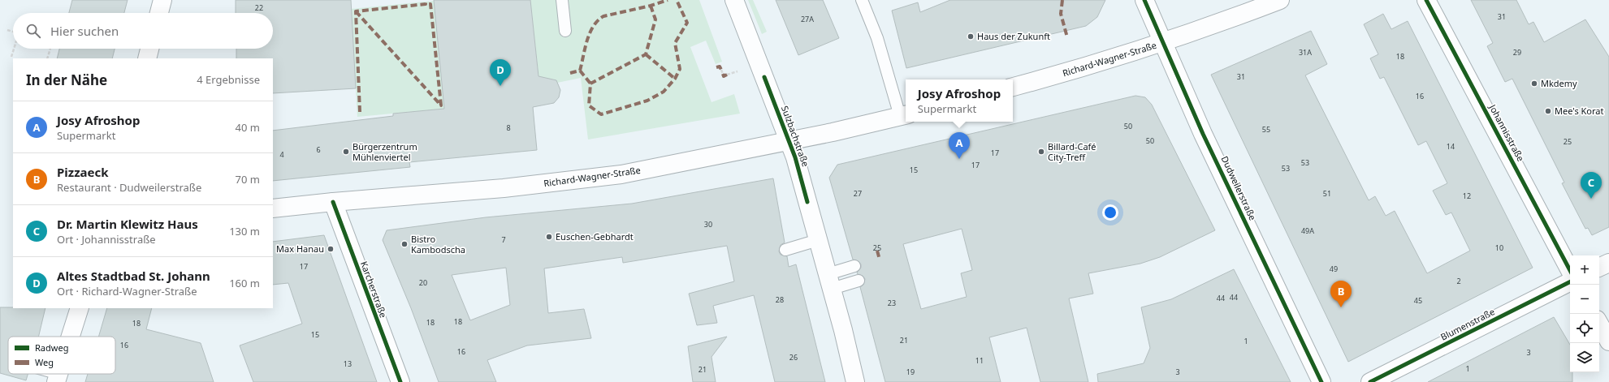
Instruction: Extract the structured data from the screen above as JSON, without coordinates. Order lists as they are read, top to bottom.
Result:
{
  "streets": {
    "main road": [
      "Richard-Wagner-Straße",
      "Johannisstraße",
      "Sulzbachstraße",
      "Dudweilerstraße",
      "Karcherstraße",
      "Blumenstraße"
    ]
  },
  "crossings": [
    ["Richard-Wagner-Straße", "Sulzbachstraße"],
    ["Richard-Wagner-Straße", "Dudweilerstraße"],
    ["Richard-Wagner-Straße", "Karcherstraße"]
  ],
  "places": [
    "Haus der Zukunft",
    "Mkdemy",
    "Mee's Korat",
    "Bürgerzentrum Mühlenviertel",
    "Billard-Café City-Treff",
    "Euschen-Gebhardt",
    "Bistro Kambodscha",
    "Max Hanau"
  ],
  "house_numbers": [
    "22",
    "31",
    "27A",
    "31A",
    "29",
    "18",
    "31",
    "16",
    "50",
    "8",
    "55",
    "50",
    "25",
    "14",
    "6",
    "17",
    "4",
    "53",
    "17",
    "53",
    "15",
    "27",
    "51",
    "12",
    "30",
    "49A",
    "7",
    "25",
    "10",
    "17",
    "49",
    "2",
    "20",
    "44",
    "44",
    "28",
    "45",
    "23",
    "18",
    "18",
    "18",
    "15",
    "21",
    "1",
    "16",
    "16",
    "3",
    "26",
    "11",
    "13",
    "1",
    "21",
    "19",
    "3"
  ],
  "legend": ["Radweg", "Weg"],
  "page": {
    "search": "Hier suchen",
    "heading": ["In der Nähe", "4 Ergebnisse"],
    "pins": [
      "D",
      "A",
      "C",
      "B"
    ],
    "popup": ["Josy Afroshop", "Supermarkt"],
    "list": [
      {
        "mark": "A",
        "name": "Josy Afroshop",
        "note": "Supermarkt",
        "value": "40 m"
      },
      {
        "mark": "B",
        "name": "Pizzaeck",
        "note": "Restaurant · Dudweilerstraße",
        "value": "70 m"
      },
      {
        "mark": "C",
        "name": "Dr. Martin Klewitz Haus",
        "note": "Ort · Johannisstraße",
        "value": "130 m"
      },
      {
        "mark": "D",
        "name": "Altes Stadtbad St. Johann",
        "note": "Ort · Richard-Wagner-Straße",
        "value": "160 m"
      }
    ],
    "map_buttons": ["+", "−"]
  }
}
